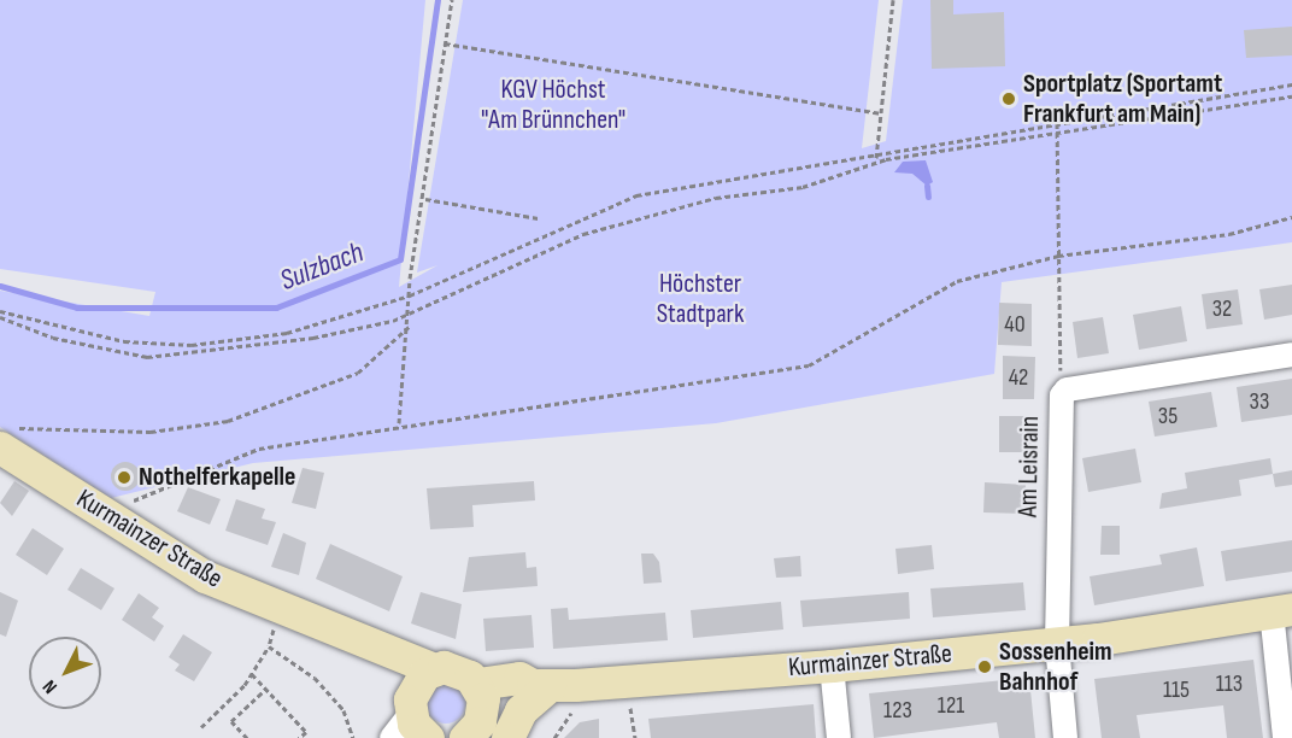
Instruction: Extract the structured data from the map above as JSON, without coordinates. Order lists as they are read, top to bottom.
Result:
{
  "streets": {
    "main road": ["Kurmainzer Straße"],
    "street": ["Am Leisrain"]
  },
  "crossings": [
    ["Am Leisrain", "Kurmainzer Straße"]
  ],
  "water": ["Sulzbach"],
  "parks": ["KGV Höchst \"Am Brünnchen\"", "Höchster Stadtpark"],
  "places": ["Sportplatz (Sportamt Frankfurt am Main)", "Nothelferkapelle", "Sossenheim Bahnhof"],
  "house_numbers": [
    "32",
    "40",
    "42",
    "33",
    "35",
    "113",
    "115",
    "121",
    "123"
  ],
  "north": "bottom left"
}
